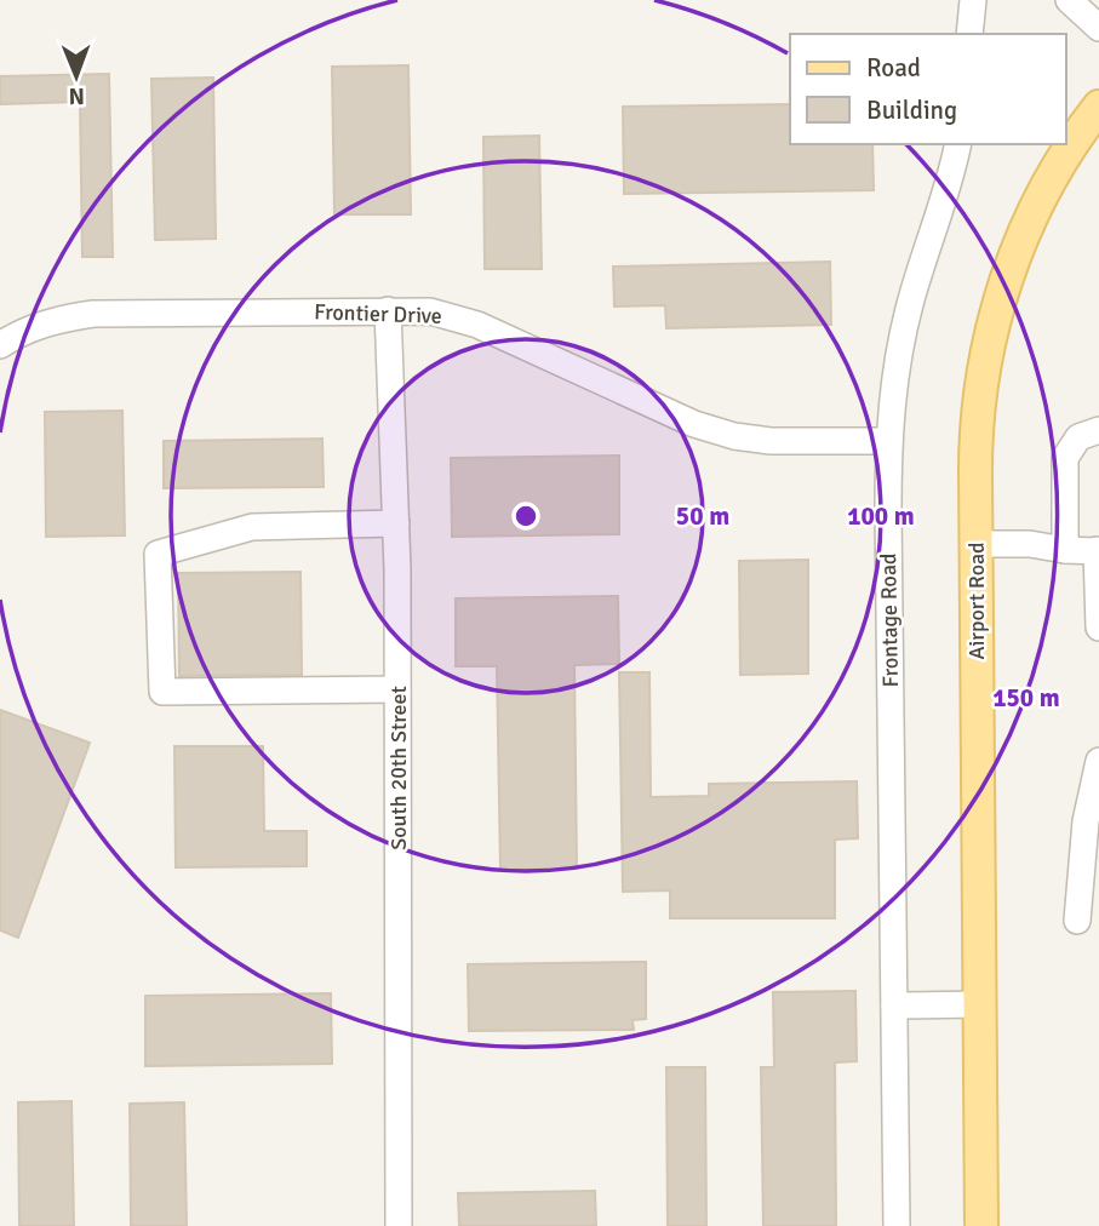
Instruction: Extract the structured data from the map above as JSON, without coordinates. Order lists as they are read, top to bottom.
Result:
{
  "streets": {
    "main road": ["Airport Road"],
    "street": ["Frontier Drive", "Frontage Road", "South 20th Street"]
  },
  "crossings": [
    ["Frontier Drive", "Frontage Road"],
    ["Frontier Drive", "South 20th Street"]
  ],
  "legend": ["Road", "Building"],
  "north": "bottom",
  "rings": ["50 m", "100 m", "150 m"]
}
